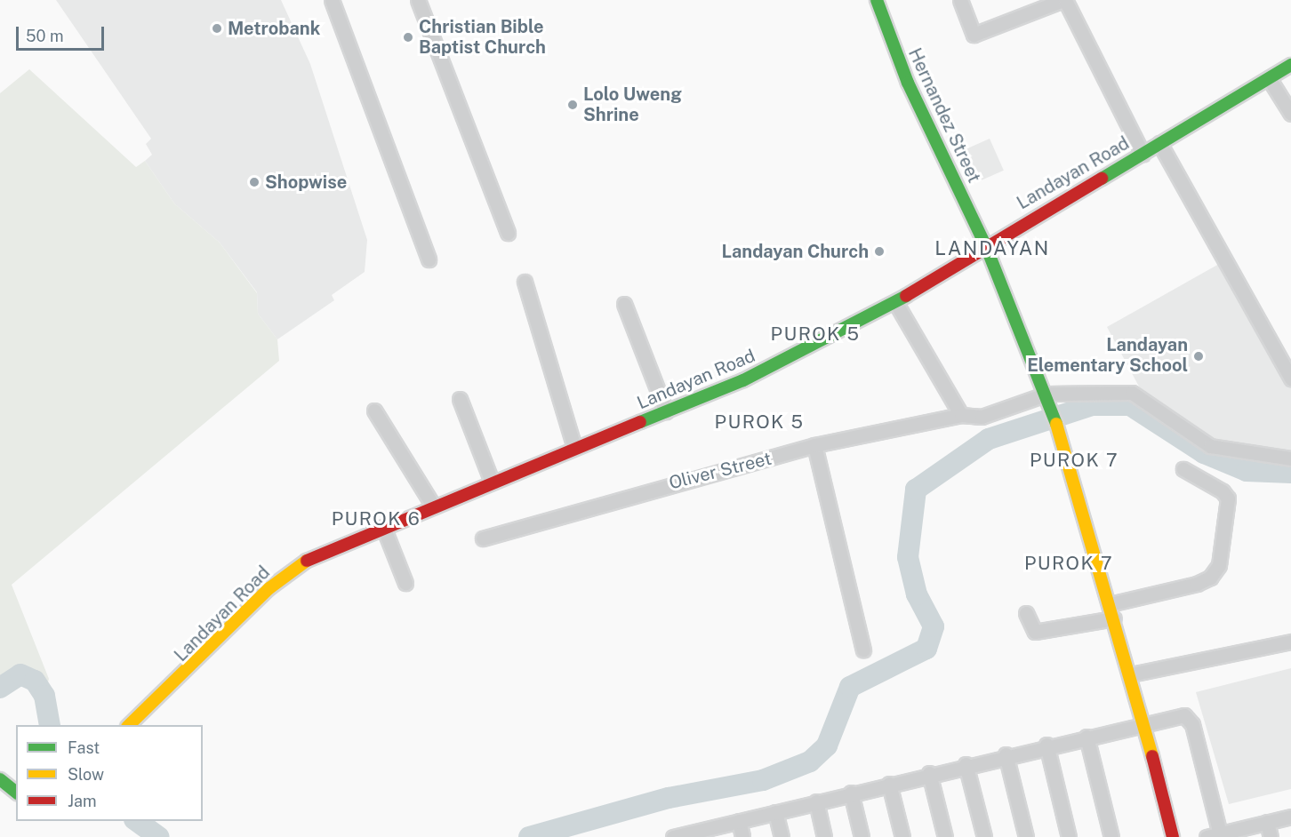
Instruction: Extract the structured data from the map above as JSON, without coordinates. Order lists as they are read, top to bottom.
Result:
{
  "streets": {
    "street": ["Hernandez Street", "Landayan Road", "Oliver Street"]
  },
  "crossings": [
    ["Hernandez Street", "Landayan Road"],
    ["Hernandez Street", "Oliver Street"]
  ],
  "districts": [
    "LANDAYAN",
    "PUROK 5",
    "PUROK 5",
    "PUROK 7",
    "PUROK 6",
    "PUROK 7"
  ],
  "places": [
    "Metrobank",
    "Christian Bible Baptist Church",
    "Lolo Uweng Shrine",
    "Shopwise",
    "Landayan Church",
    "Landayan Elementary School"
  ],
  "legend": ["Fast", "Slow", "Jam"],
  "scale_bar": "50 m"
}
